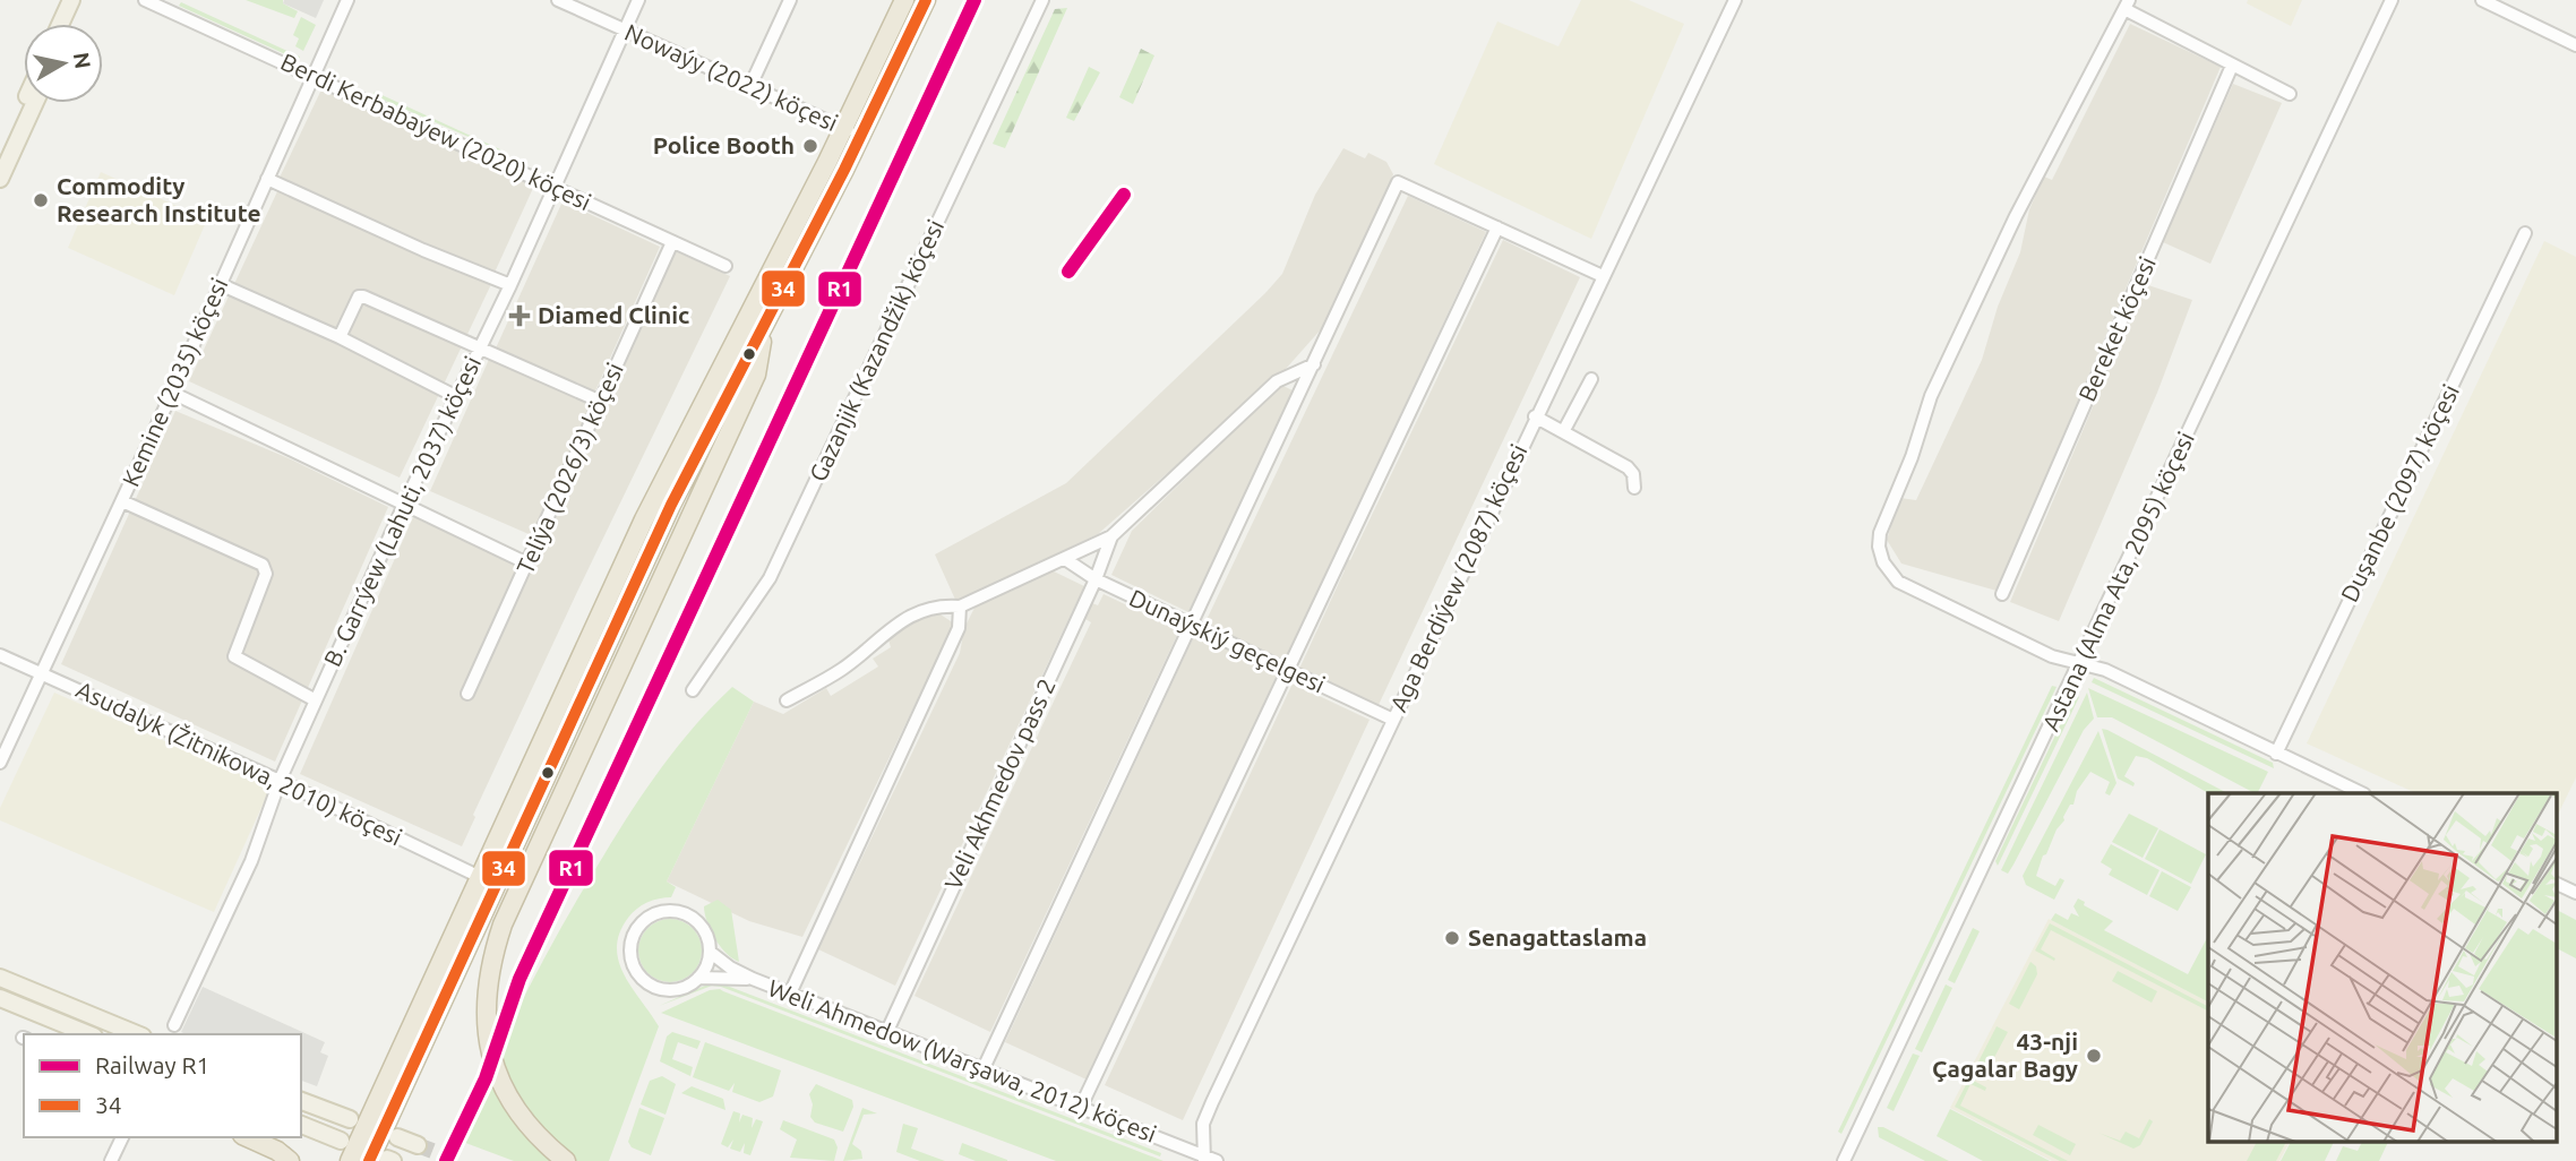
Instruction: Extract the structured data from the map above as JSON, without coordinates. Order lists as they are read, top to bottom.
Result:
{
  "streets": {
    "street": [
      "Nowaýy (2022) köçesi",
      "Berdi Kerbabaýew (2020) köçesi",
      "Bereket köçesi",
      "Gazanjik (Kazandžik) köçesi",
      "Kemine (2035) köçesi",
      "Teliýa (2026/3) köçesi",
      "Duşanbe (2097) köçesi",
      "B. Garrýew (Lahuti, 2037) köçesi",
      "Aga Berdiýew (2087) köçesi",
      "Astana (Alma Ata, 2095) köçesi",
      "Dunaýskiý geçelgesi",
      "Asudalyk (Žitnikowa, 2010) köçesi",
      "Veli Akhmedov pass 2",
      "Weli Ahmedow (Warşawa, 2012) köçesi"
    ]
  },
  "crossings": [
    ["Nowaýy (2022) köçesi", "B. Garrýew (Lahuti, 2037) köçesi"],
    ["Berdi Kerbabaýew (2020) köçesi", "Kemine (2035) köçesi"],
    ["Berdi Kerbabaýew (2020) köçesi", "Teliýa (2026/3) köçesi"],
    ["Berdi Kerbabaýew (2020) köçesi", "B. Garrýew (Lahuti, 2037) köçesi"],
    ["Kemine (2035) köçesi", "Asudalyk (Žitnikowa, 2010) köçesi"],
    ["B. Garrýew (Lahuti, 2037) köçesi", "Asudalyk (Žitnikowa, 2010) köçesi"],
    ["Aga Berdiýew (2087) köçesi", "Dunaýskiý geçelgesi"],
    ["Aga Berdiýew (2087) köçesi", "Weli Ahmedow (Warşawa, 2012) köçesi"],
    ["Dunaýskiý geçelgesi", "Veli Akhmedov pass 2"],
    ["Veli Akhmedov pass 2", "Weli Ahmedow (Warşawa, 2012) köçesi"]
  ],
  "places": {
    "other": [
      "Police Booth",
      "Commodity Research Institute",
      "Senagattaslama",
      "43-nji Çagalar Bagy"
    ],
    "health": ["Diamed Clinic"]
  },
  "lines": ["rail line R1", "transit line 34"],
  "legend": ["Railway R1", "34"],
  "north": "right"
}
